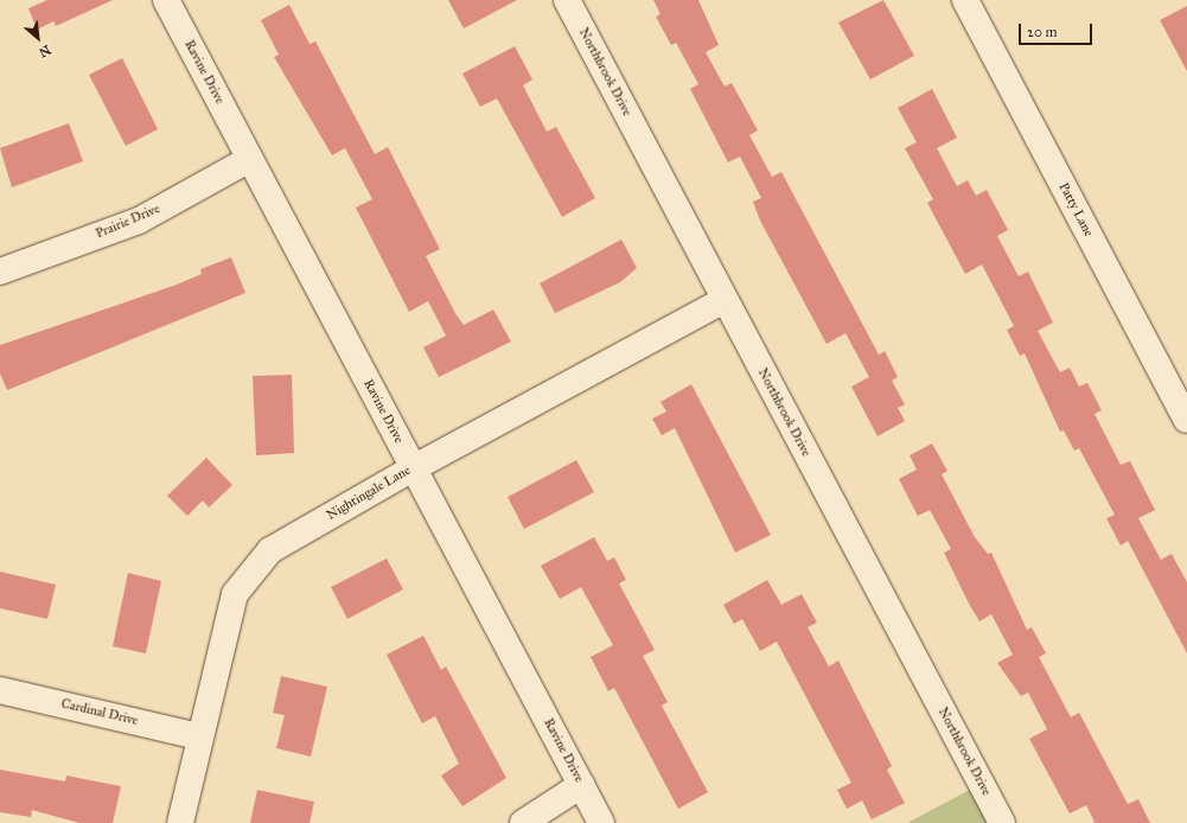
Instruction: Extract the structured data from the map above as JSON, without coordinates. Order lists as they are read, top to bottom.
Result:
{
  "streets": {
    "street": [
      "Ravine Drive",
      "Northbrook Drive",
      "Patty Lane",
      "Prairie Drive",
      "Nightingale Lane",
      "Cardinal Drive"
    ]
  },
  "crossings": [
    ["Ravine Drive", "Prairie Drive"],
    ["Ravine Drive", "Nightingale Lane"],
    ["Northbrook Drive", "Nightingale Lane"],
    ["Nightingale Lane", "Cardinal Drive"]
  ],
  "scale_bar": "20 m",
  "north": "bottom right"
}
